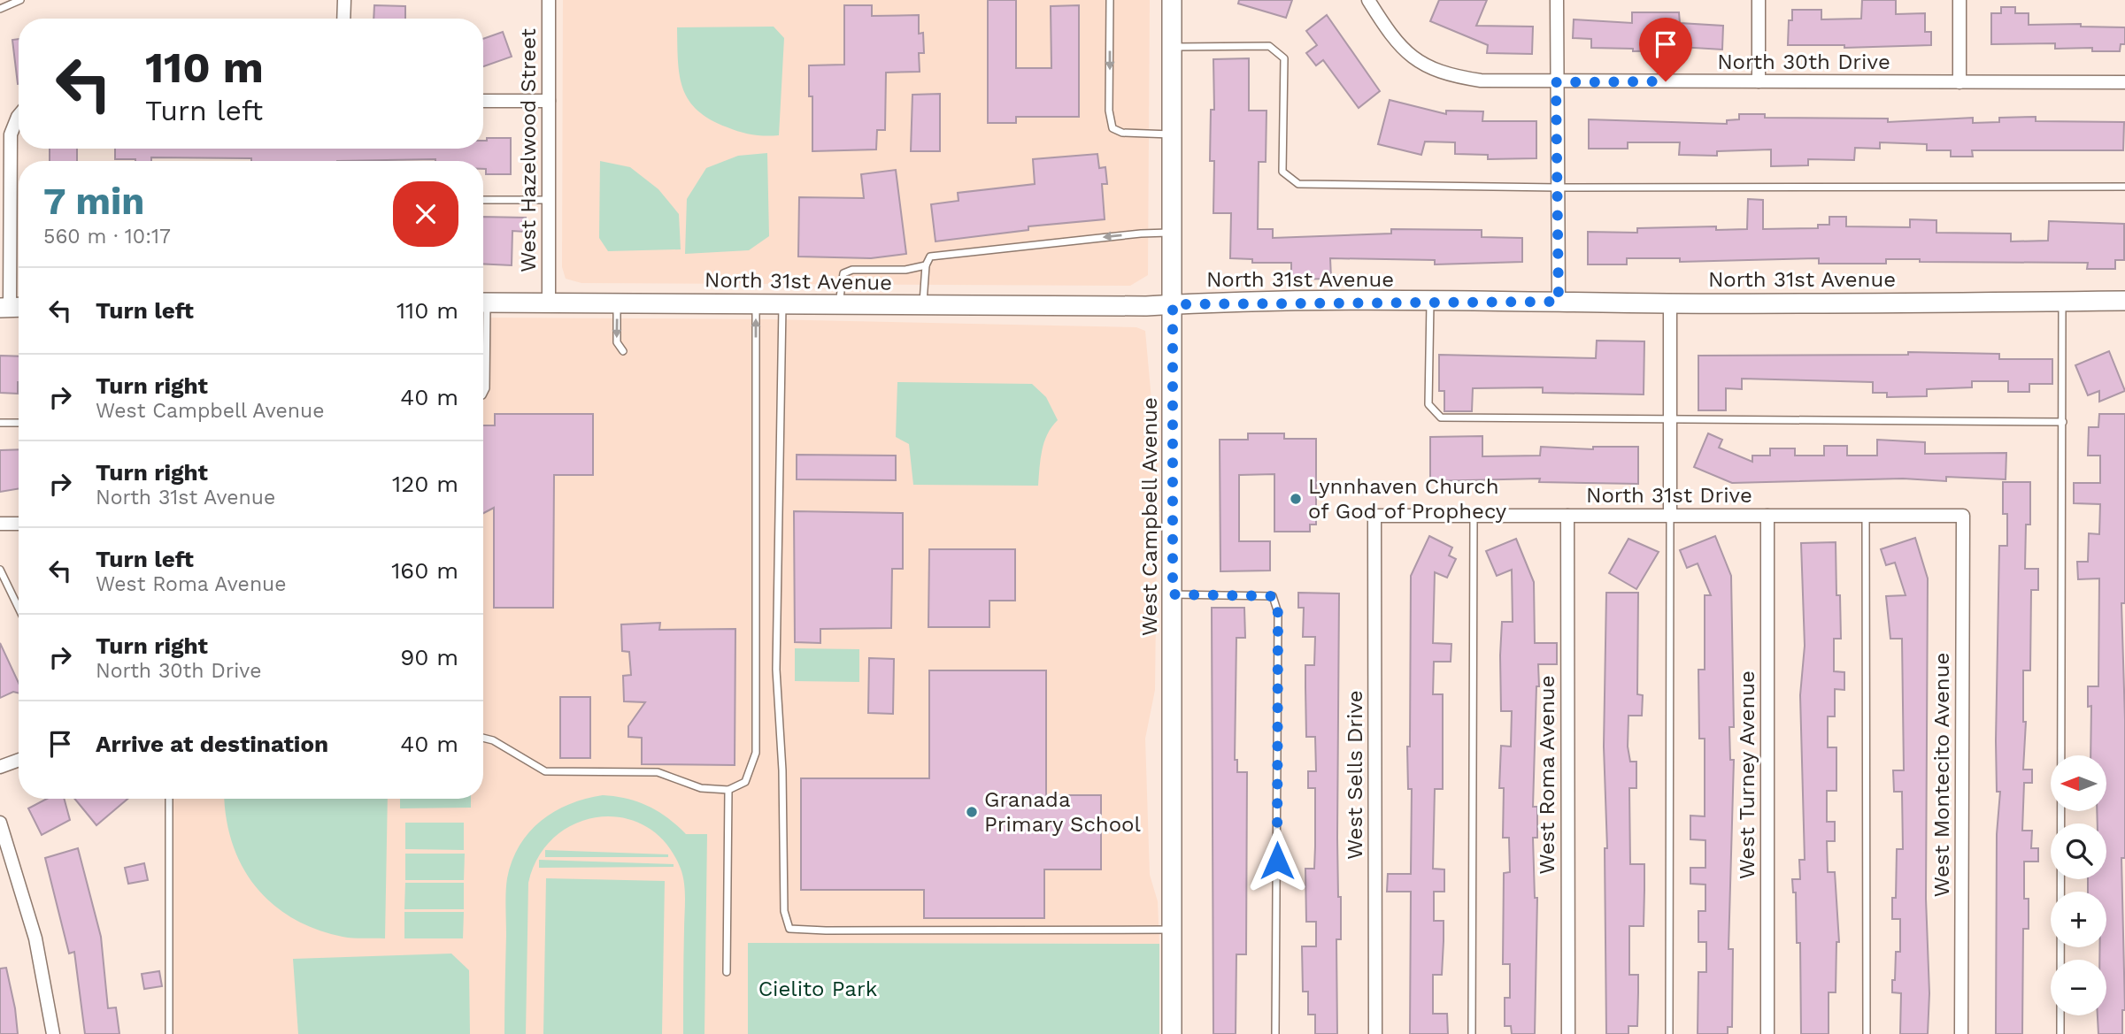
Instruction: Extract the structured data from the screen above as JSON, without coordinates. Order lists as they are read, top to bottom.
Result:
{
  "streets": {
    "street": [
      "North 30th Drive",
      "West Hazelwood Street",
      "North 31st Avenue",
      "North 31st Drive",
      "West Campbell Avenue",
      "West Sells Drive",
      "West Roma Avenue",
      "West Turney Avenue",
      "West Montecito Avenue"
    ]
  },
  "crossings": [
    ["West Hazelwood Street", "North 31st Avenue"],
    ["North 31st Avenue", "West Campbell Avenue"],
    ["North 31st Drive", "West Sells Drive"],
    ["North 31st Drive", "West Roma Avenue"],
    ["North 31st Drive", "West Turney Avenue"],
    ["North 31st Drive", "West Montecito Avenue"]
  ],
  "parks": ["Cielito Park"],
  "places": ["Lynnhaven Church of God of Prophecy", "Granada Primary School"],
  "north": "left",
  "page": {
    "turn": ["110 m", "Turn left"],
    "heading": ["7 min", "560 m · 10:17"],
    "list": [
      {
        "name": "Turn left",
        "value": "110 m"
      },
      {
        "name": "Turn right",
        "note": "West Campbell Avenue",
        "value": "40 m"
      },
      {
        "name": "Turn right",
        "note": "North 31st Avenue",
        "value": "120 m"
      },
      {
        "name": "Turn left",
        "note": "West Roma Avenue",
        "value": "160 m"
      },
      {
        "name": "Turn right",
        "note": "North 30th Drive",
        "value": "90 m"
      },
      {
        "name": "Arrive at destination",
        "value": "40 m"
      }
    ],
    "map_buttons": ["+", "−"]
  }
}
